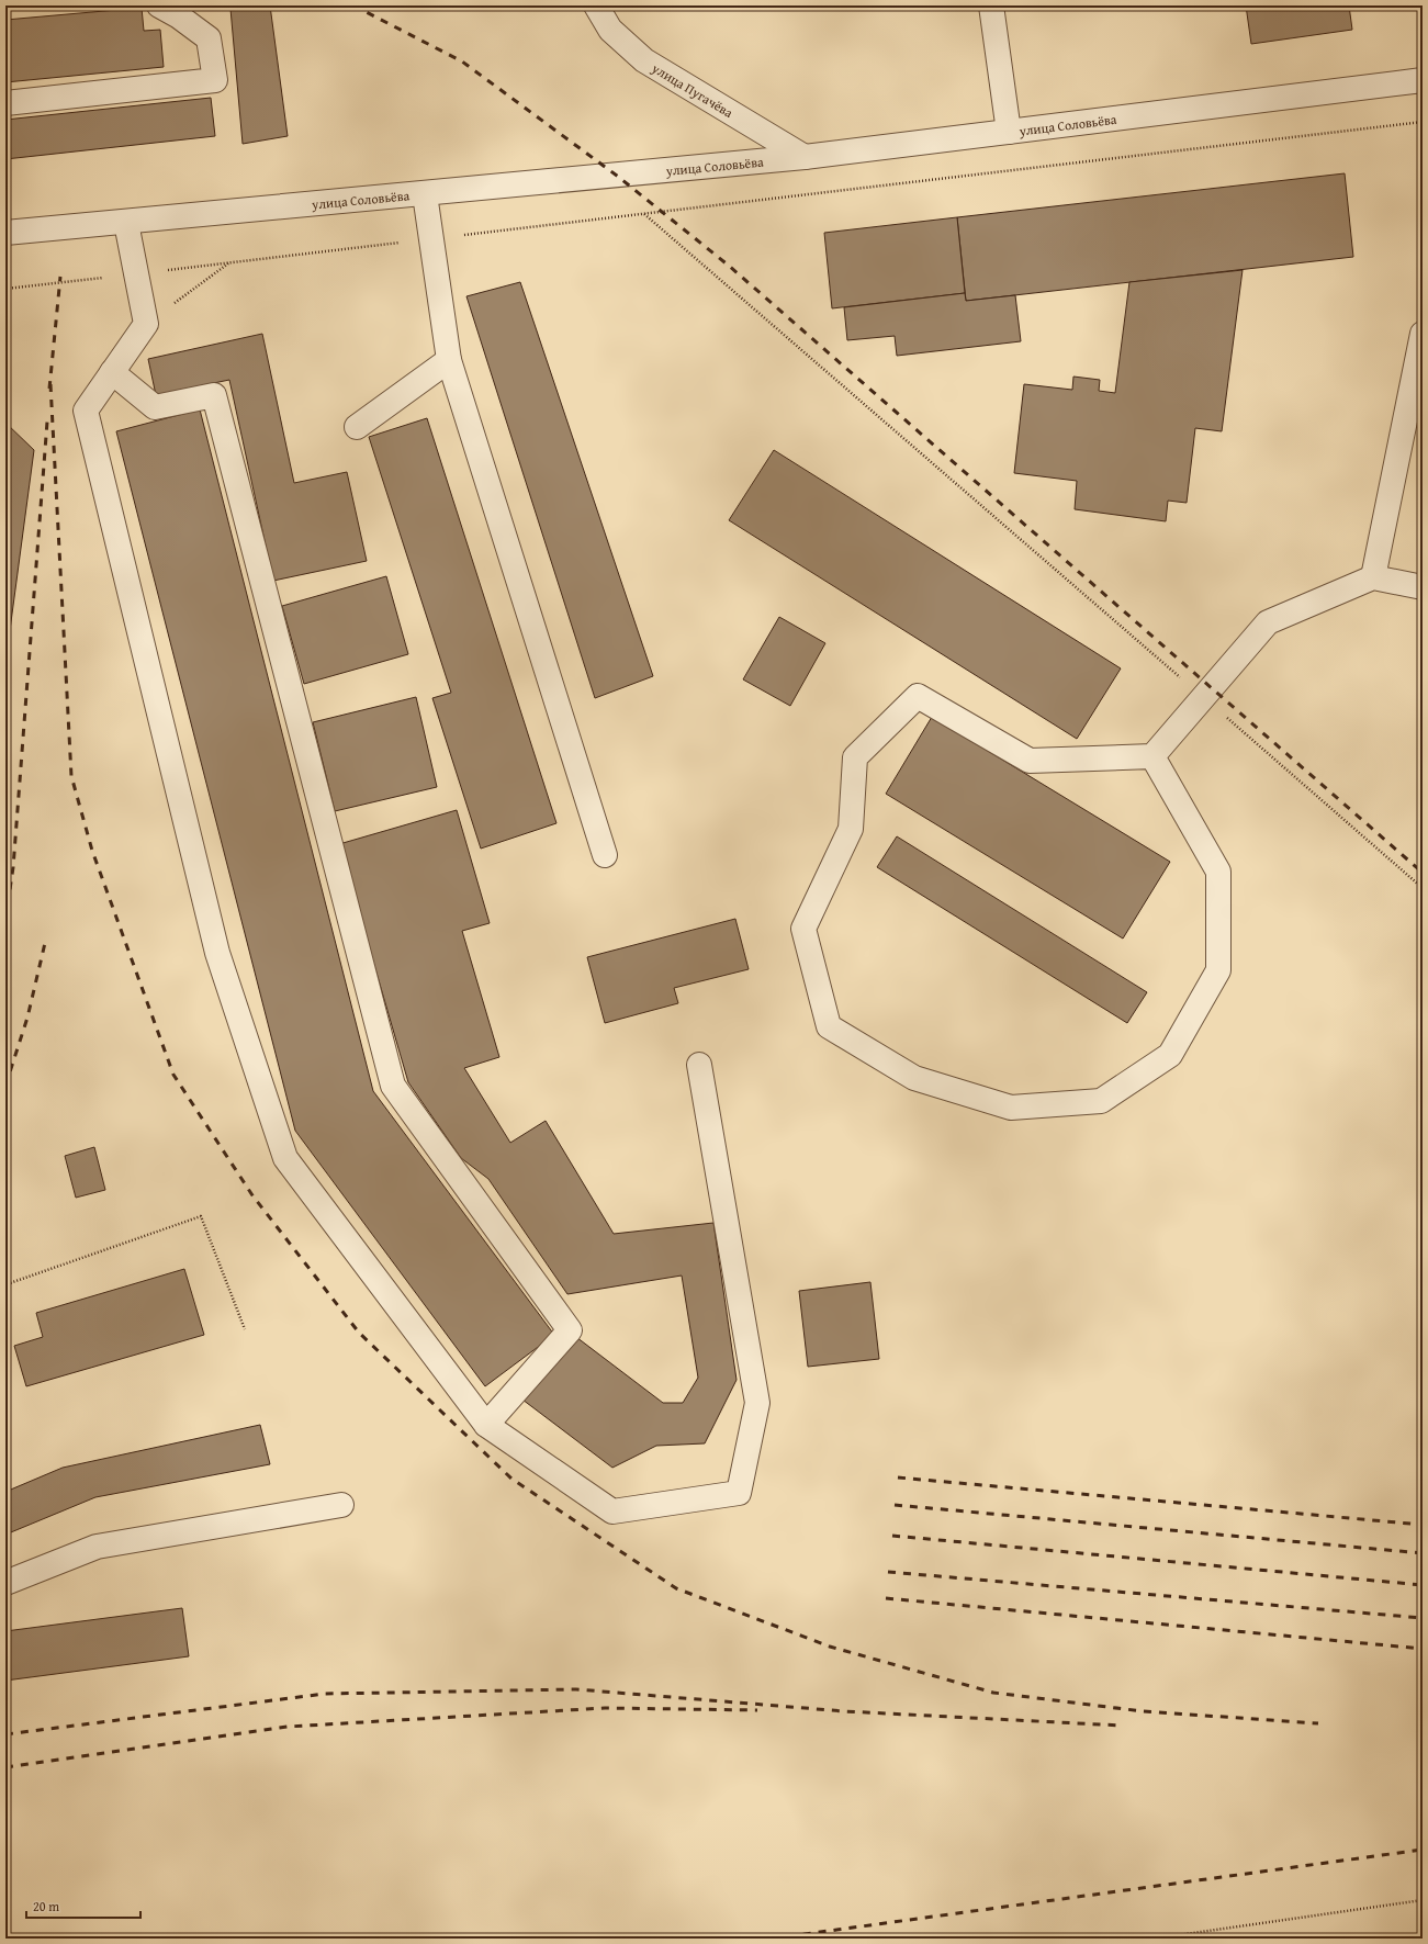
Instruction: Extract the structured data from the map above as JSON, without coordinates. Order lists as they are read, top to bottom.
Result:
{
  "streets": {
    "street": ["улица Пугачёва", "улица Соловьёва"]
  },
  "crossings": [
    ["улица Пугачёва", "улица Соловьёва"]
  ],
  "scale_bar": "20 m"
}
